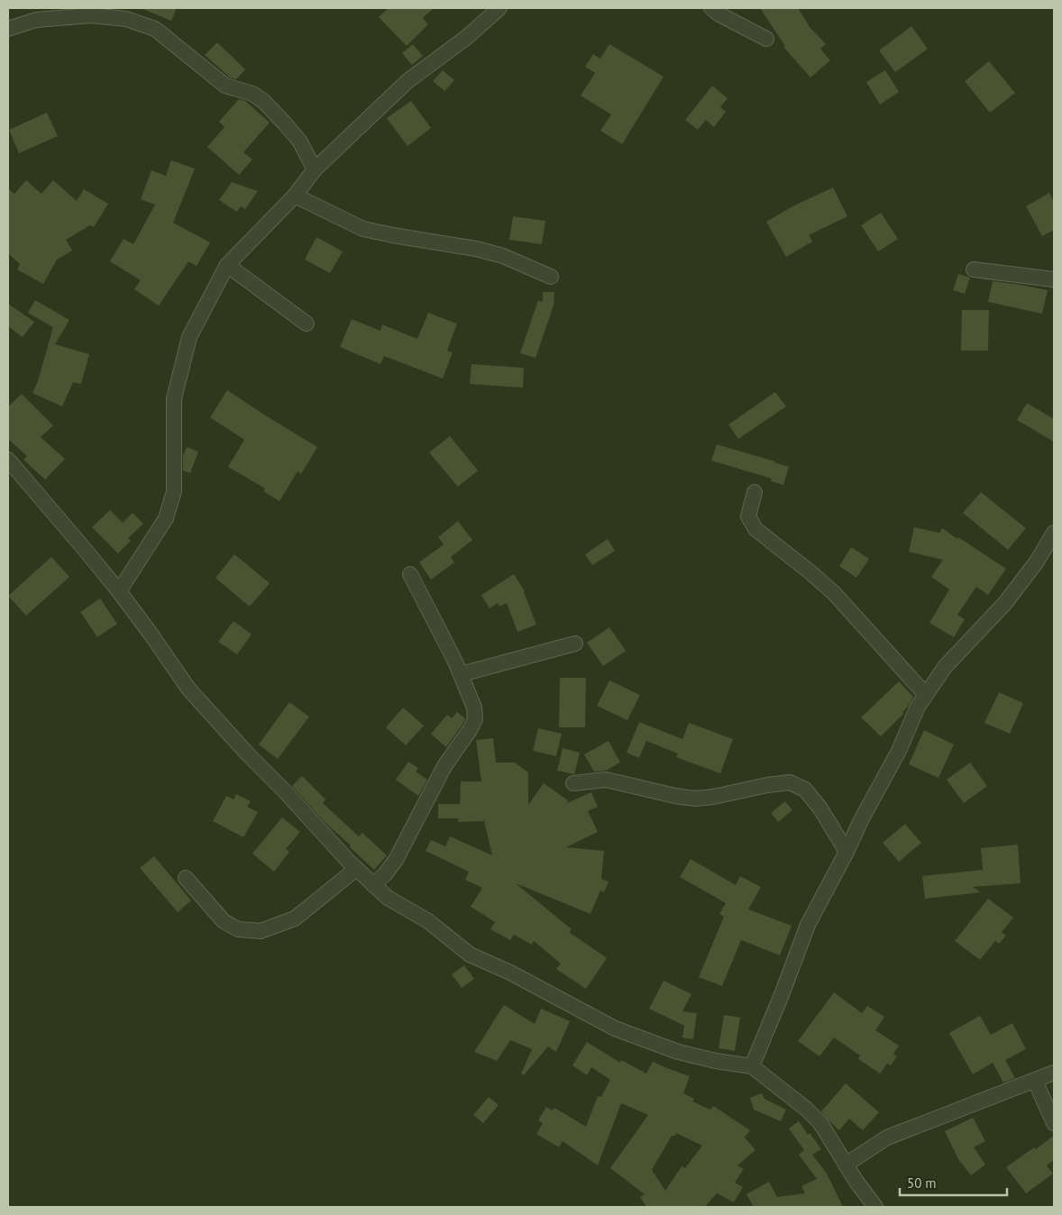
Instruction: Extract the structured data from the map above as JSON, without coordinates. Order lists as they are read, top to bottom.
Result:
{
  "scale_bar": "50 m"
}
